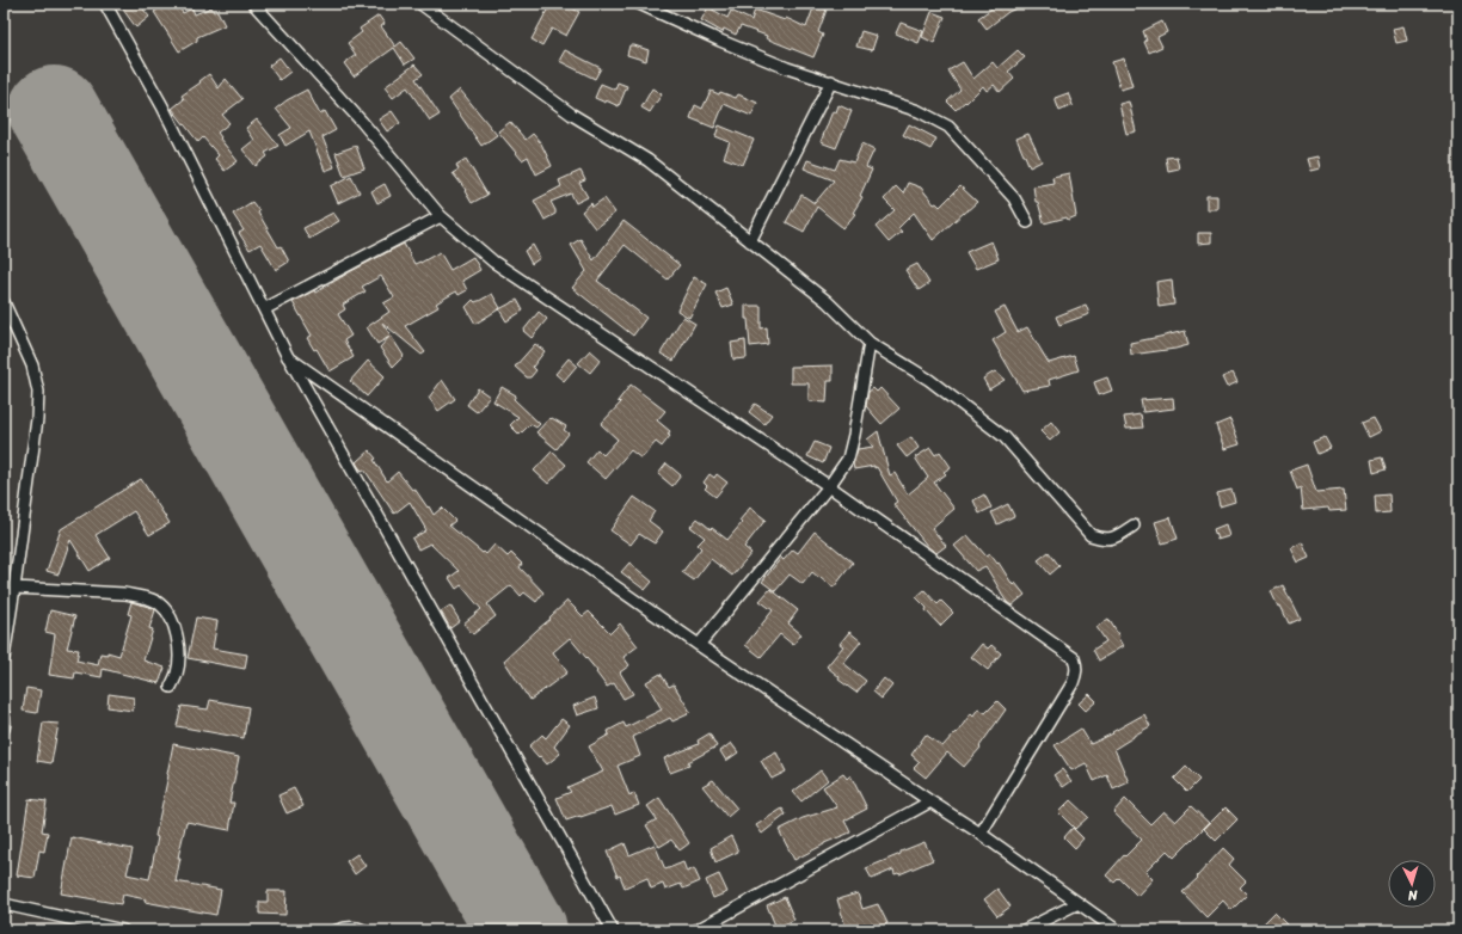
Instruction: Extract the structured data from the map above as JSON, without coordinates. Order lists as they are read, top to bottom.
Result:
{
  "north": "bottom"
}
